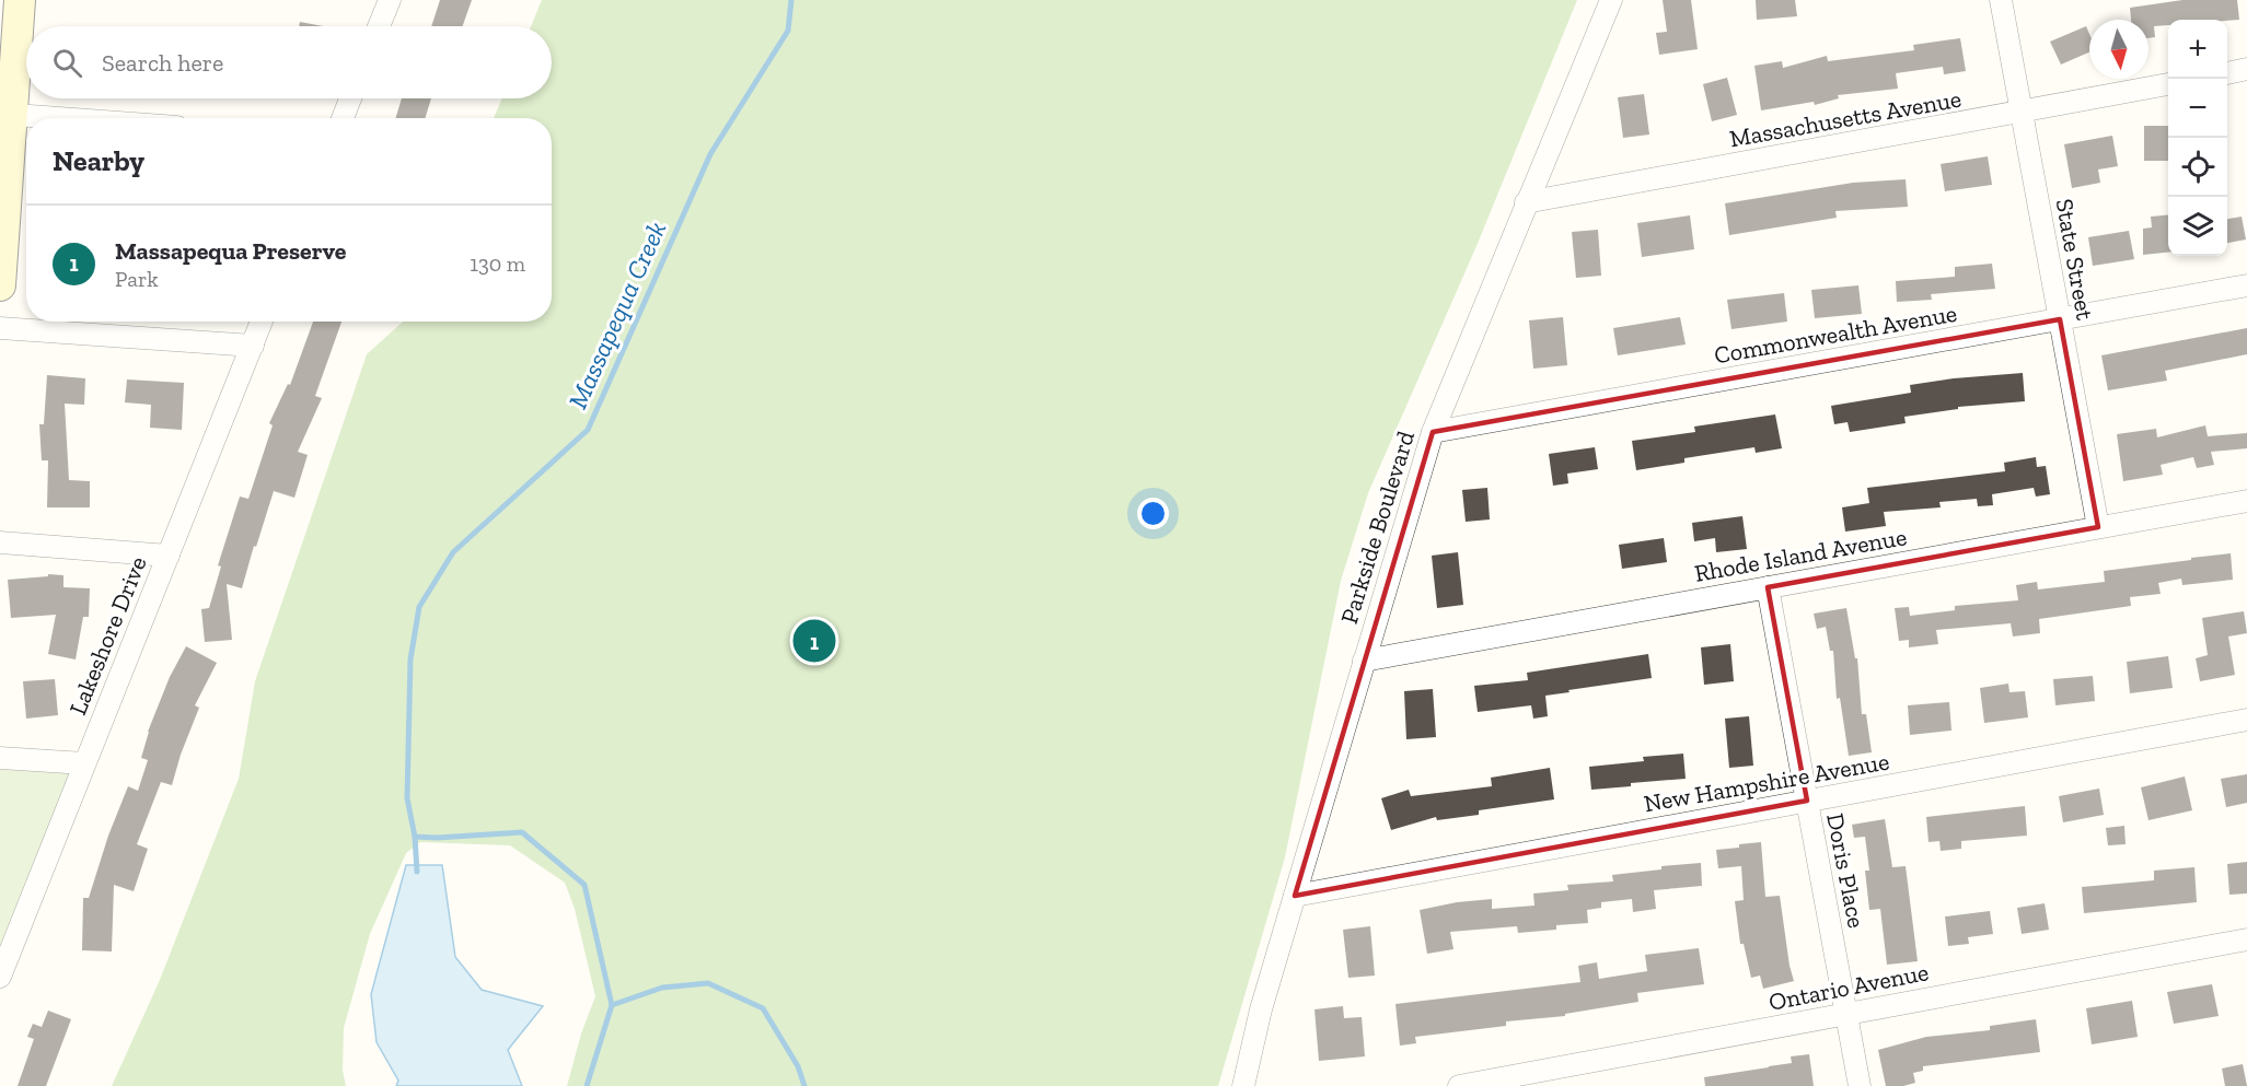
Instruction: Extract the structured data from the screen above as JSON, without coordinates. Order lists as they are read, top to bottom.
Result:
{
  "streets": {
    "street": [
      "Massachusetts Avenue",
      "State Street",
      "Commonwealth Avenue",
      "Parkside Boulevard",
      "Rhode Island Avenue",
      "Lakeshore Drive",
      "New Hampshire Avenue",
      "Doris Place",
      "Ontario Avenue"
    ]
  },
  "crossings": [
    ["Massachusetts Avenue", "State Street"],
    ["Massachusetts Avenue", "Parkside Boulevard"],
    ["State Street", "Commonwealth Avenue"],
    ["State Street", "Rhode Island Avenue"],
    ["Commonwealth Avenue", "Parkside Boulevard"],
    ["Parkside Boulevard", "Rhode Island Avenue"],
    ["Parkside Boulevard", "New Hampshire Avenue"],
    ["Rhode Island Avenue", "Doris Place"],
    ["New Hampshire Avenue", "Doris Place"],
    ["Doris Place", "Ontario Avenue"]
  ],
  "water": ["Massapequa Creek"],
  "north": "bottom",
  "page": {
    "map_buttons": ["+", "−"],
    "search": "Search here",
    "heading": "Nearby",
    "list": [
      {
        "mark": "1",
        "name": "Massapequa Preserve",
        "note": "Park",
        "value": "130 m"
      }
    ],
    "pins": "1"
  }
}
